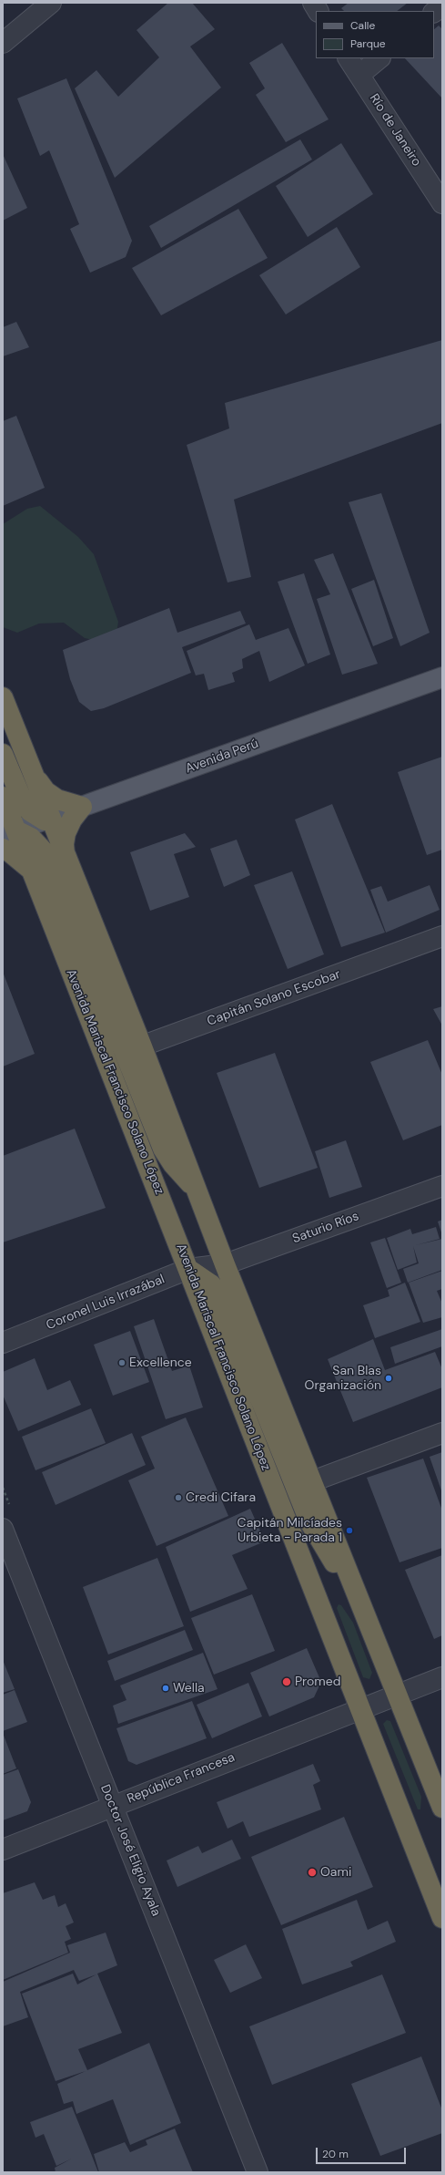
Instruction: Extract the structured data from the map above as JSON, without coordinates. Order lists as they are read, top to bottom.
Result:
{
  "streets": {
    "highway": ["Avenida Mariscal Francisco Solano López"],
    "main road": ["Avenida Perú"],
    "street": [
      "Río de Janeiro",
      "Capitán Solano Escobar",
      "Saturio Ríos",
      "Coronel Luis Irrazábal",
      "República Francesa",
      "Doctor José Eligio Ayala"
    ]
  },
  "crossings": [
    ["Avenida Perú", "Avenida Mariscal Francisco Solano López"],
    ["Capitán Solano Escobar", "Avenida Mariscal Francisco Solano López"],
    ["Avenida Mariscal Francisco Solano López", "Coronel Luis Irrazábal"],
    ["Avenida Mariscal Francisco Solano López", "República Francesa"],
    ["Saturio Ríos", "Coronel Luis Irrazábal"],
    ["República Francesa", "Doctor José Eligio Ayala"]
  ],
  "places": [
    "Excellence",
    "San Blas Organización",
    "Credi Cifara",
    "Capitán Milcíades Urbieta - Parada 1",
    "Promed",
    "Wella",
    "Oami"
  ],
  "legend": ["Calle", "Parque"],
  "scale_bar": "20 m"
}
